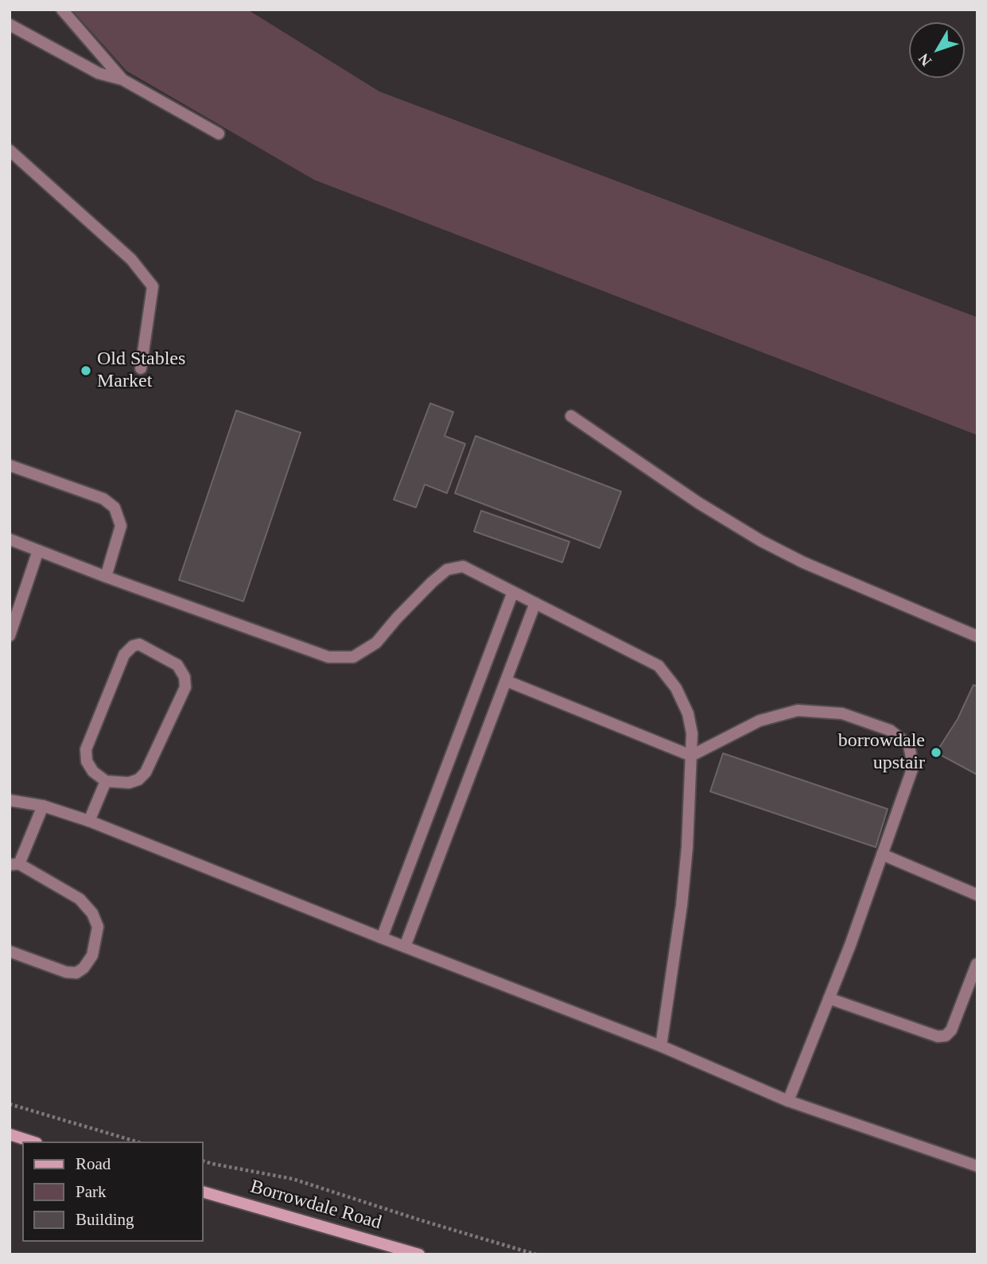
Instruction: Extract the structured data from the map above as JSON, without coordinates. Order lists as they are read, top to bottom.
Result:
{
  "streets": {
    "main road": ["Borrowdale Road"]
  },
  "places": ["Old Stables Market", "borrowdale upstair"],
  "legend": ["Road", "Park", "Building"],
  "north": "bottom left"
}
